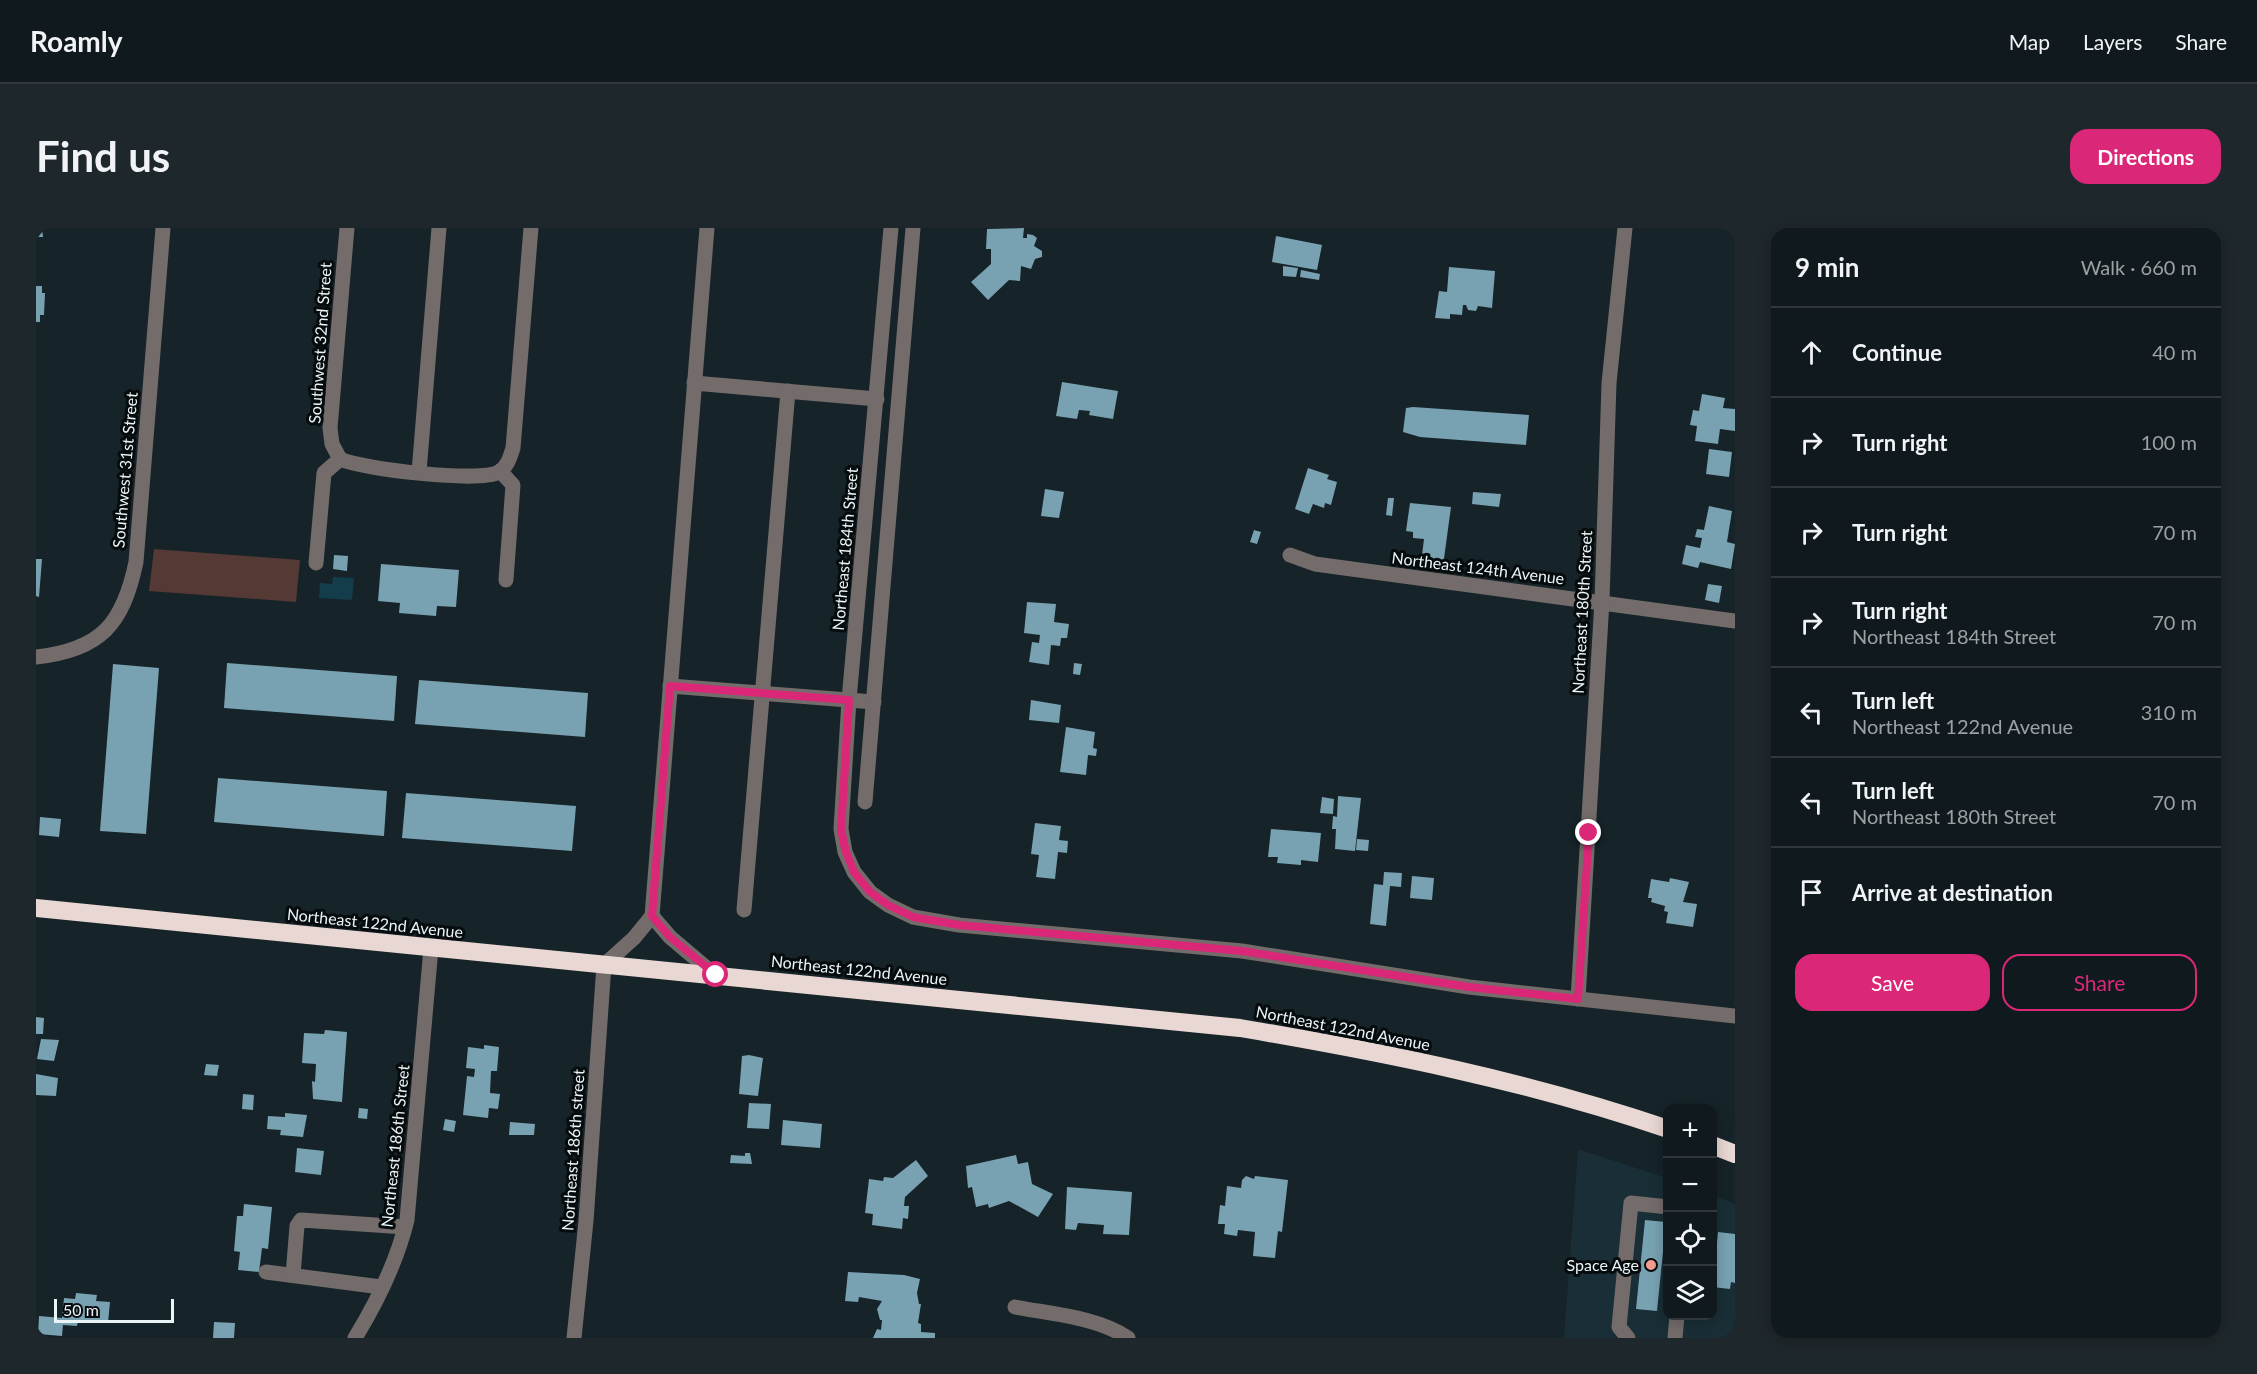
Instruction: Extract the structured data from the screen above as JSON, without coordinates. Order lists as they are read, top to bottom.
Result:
{
  "streets": {
    "highway": ["Northeast 122nd Avenue"],
    "street": [
      "Southwest 32nd Street",
      "Southwest 31st Street",
      "Northeast 184th Street",
      "Northeast 124th Avenue",
      "Northeast 180th Street",
      "Northeast 186th Street",
      "Northeast 186th street"
    ]
  },
  "crossings": [
    ["Northeast 184th Street", "Northeast 180th Street"],
    ["Northeast 124th Avenue", "Northeast 180th Street"],
    ["Northeast 122nd Avenue", "Northeast 186th Street"],
    ["Northeast 122nd Avenue", "Northeast 186th street"]
  ],
  "places": ["Space Age"],
  "scale_bar": "50 m",
  "page": {
    "header": "Roamly",
    "nav": ["Map", "Layers", "Share"],
    "buttons": [
      "Directions",
      ["Save", "Share"]
    ],
    "title": "Find us",
    "heading": ["9 min", "Walk · 660 m"],
    "list": [
      ["Continue", "40 m"],
      ["Turn right", "100 m"],
      ["Turn right", "70 m"],
      ["Turn right", "Northeast 184th Street", "70 m"],
      ["Turn left", "Northeast 122nd Avenue", "310 m"],
      ["Turn left", "Northeast 180th Street", "70 m"],
      "Arrive at destination"
    ],
    "map_buttons": ["+", "−"],
    "scale": "50 m"
  }
}
